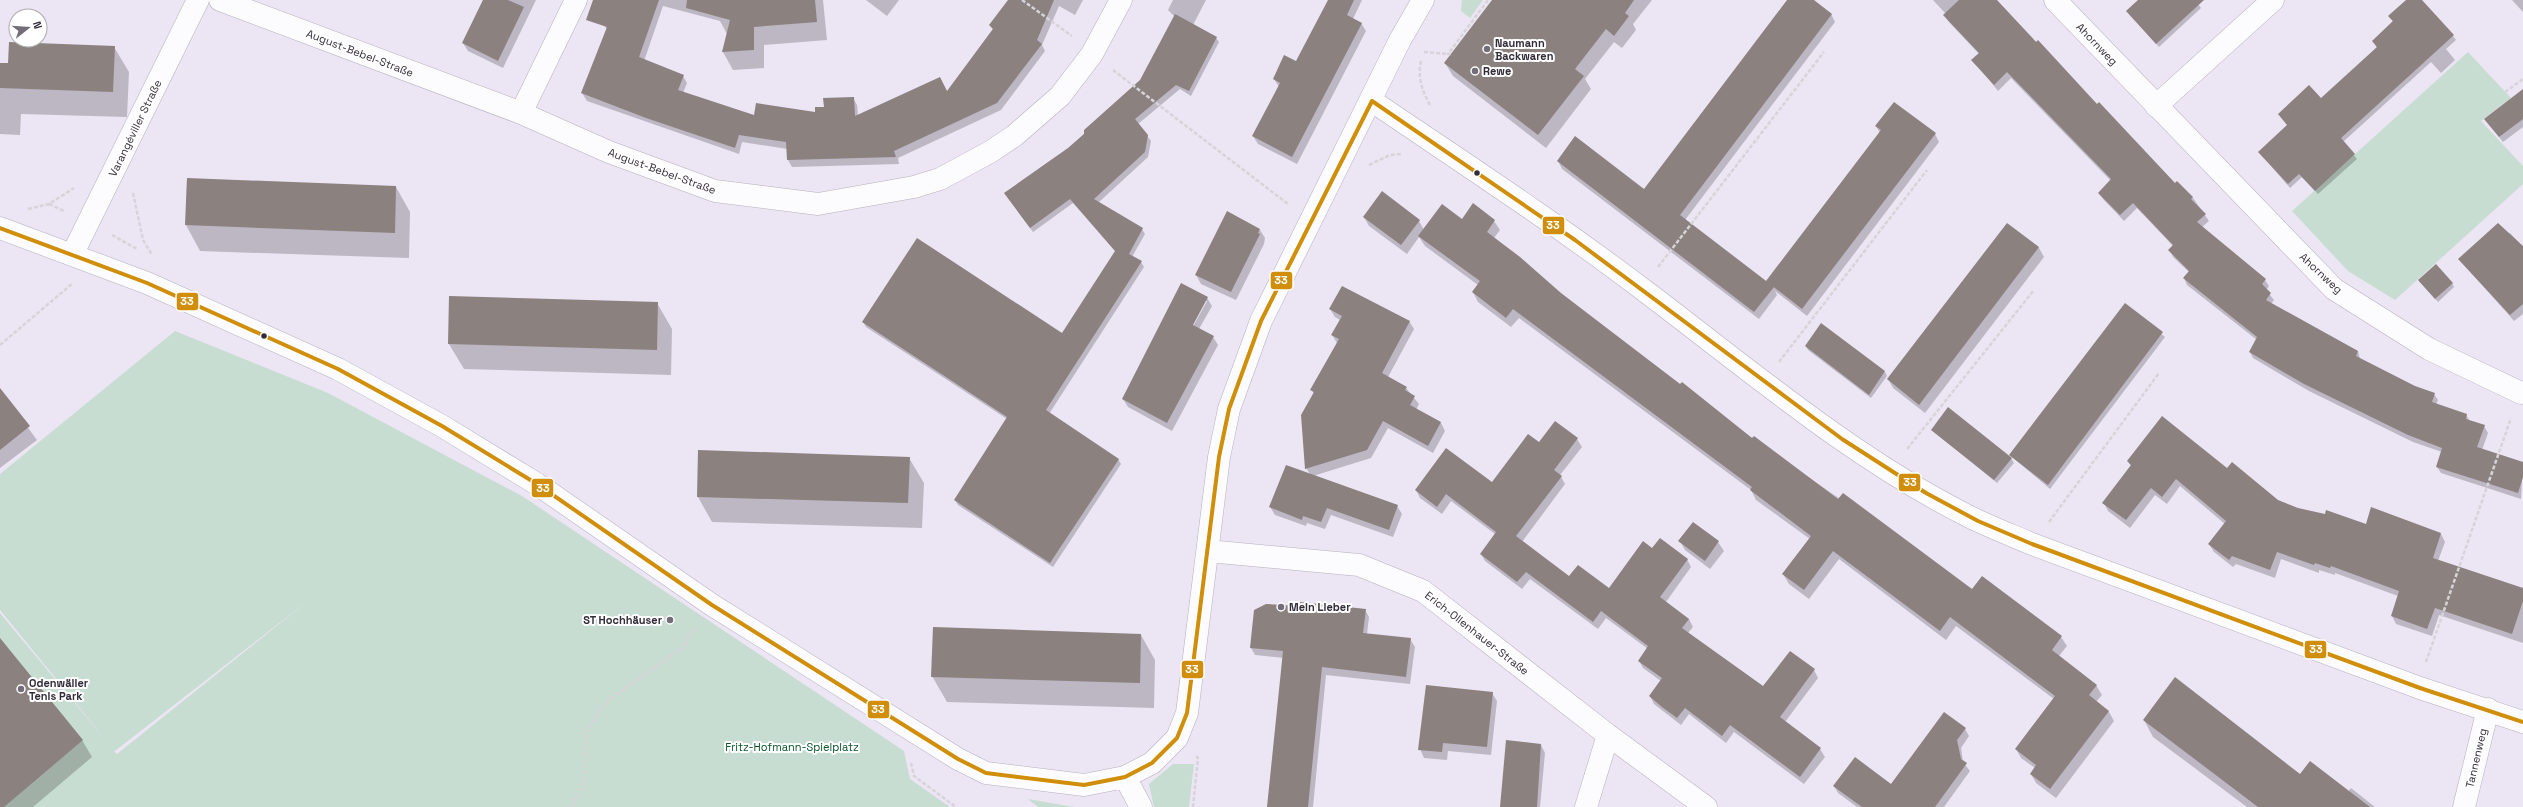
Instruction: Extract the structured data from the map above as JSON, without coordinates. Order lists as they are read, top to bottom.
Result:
{
  "streets": {
    "street": [
      "Ahornweg",
      "August-Bebel-Straße",
      "Varangéviller Straße",
      "Erich-Ollenhauer-Straße",
      "Tannenweg"
    ]
  },
  "parks": ["Fritz-Hofmann-Spielplatz"],
  "places": [
    "Naumann Backwaren",
    "Rewe",
    "Mein Lieber",
    "ST Hochhäuser",
    "Odenwäller Tenis Park"
  ],
  "lines": ["transit line 33"],
  "north": "right"
}
